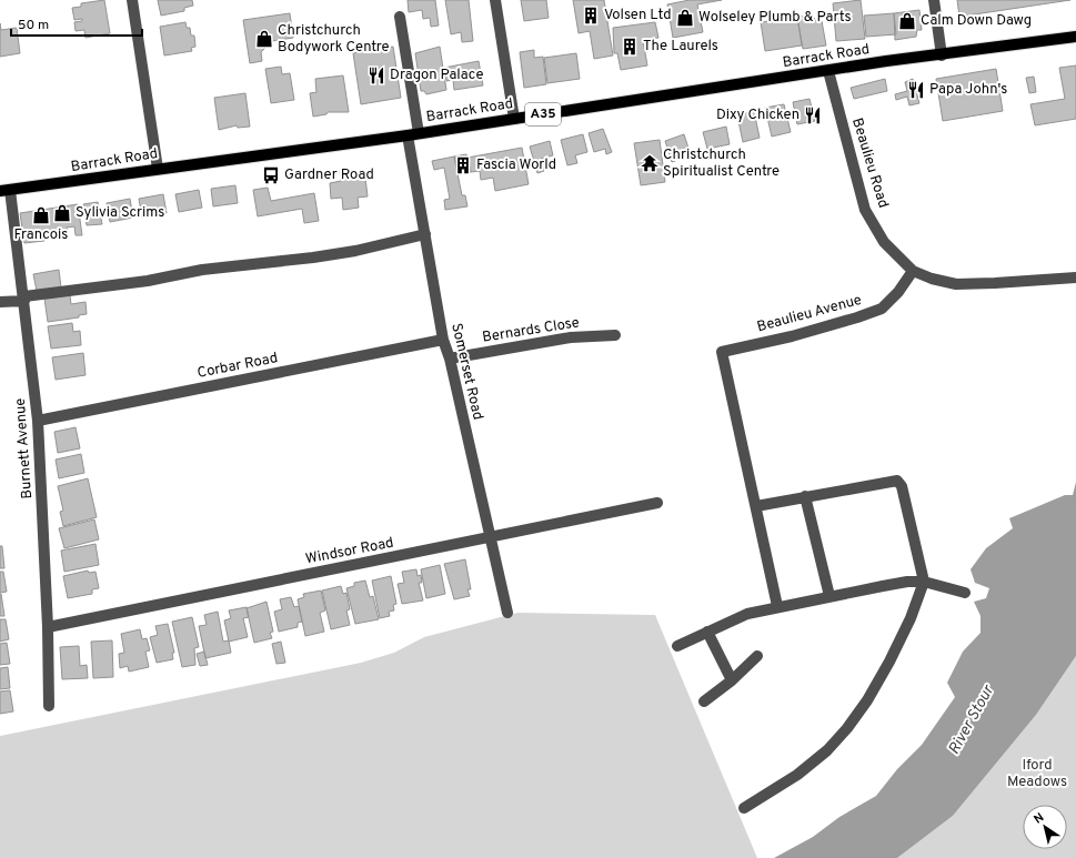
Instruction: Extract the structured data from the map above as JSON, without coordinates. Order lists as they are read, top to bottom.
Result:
{
  "streets": {
    "main road": ["Barrack Road", "A35"],
    "street": [
      "Beaulieu Road",
      "Beaulieu Avenue",
      "Bernards Close",
      "Corbar Road",
      "Somerset Road",
      "Burnett Avenue",
      "Windsor Road"
    ]
  },
  "crossings": [
    ["Barrack Road", "Beaulieu Road"],
    ["Barrack Road", "Somerset Road"],
    ["Barrack Road", "Burnett Avenue"],
    ["Beaulieu Road", "Beaulieu Avenue"],
    ["Bernards Close", "Somerset Road"],
    ["Corbar Road", "Somerset Road"],
    ["Corbar Road", "Burnett Avenue"],
    ["Somerset Road", "Windsor Road"],
    ["Burnett Avenue", "Windsor Road"]
  ],
  "water": ["River Stour"],
  "parks": ["Iford Meadows"],
  "places": {
    "building": ["Volsen Ltd", "The Laurels", "Fascia World"],
    "shop": [
      "Wolseley Plumb & Parts",
      "Calm Down Dawg",
      "Christchurch Bodywork Centre",
      "Sylivia Scrims",
      "Francois"
    ],
    "restaurant": ["Dragon Palace", "Papa John's", "Dixy Chicken"],
    "temple": ["Christchurch Spiritualist Centre"],
    "bus stop": ["Gardner Road"]
  },
  "scale_bar": "50 m",
  "north": "top left"
}
